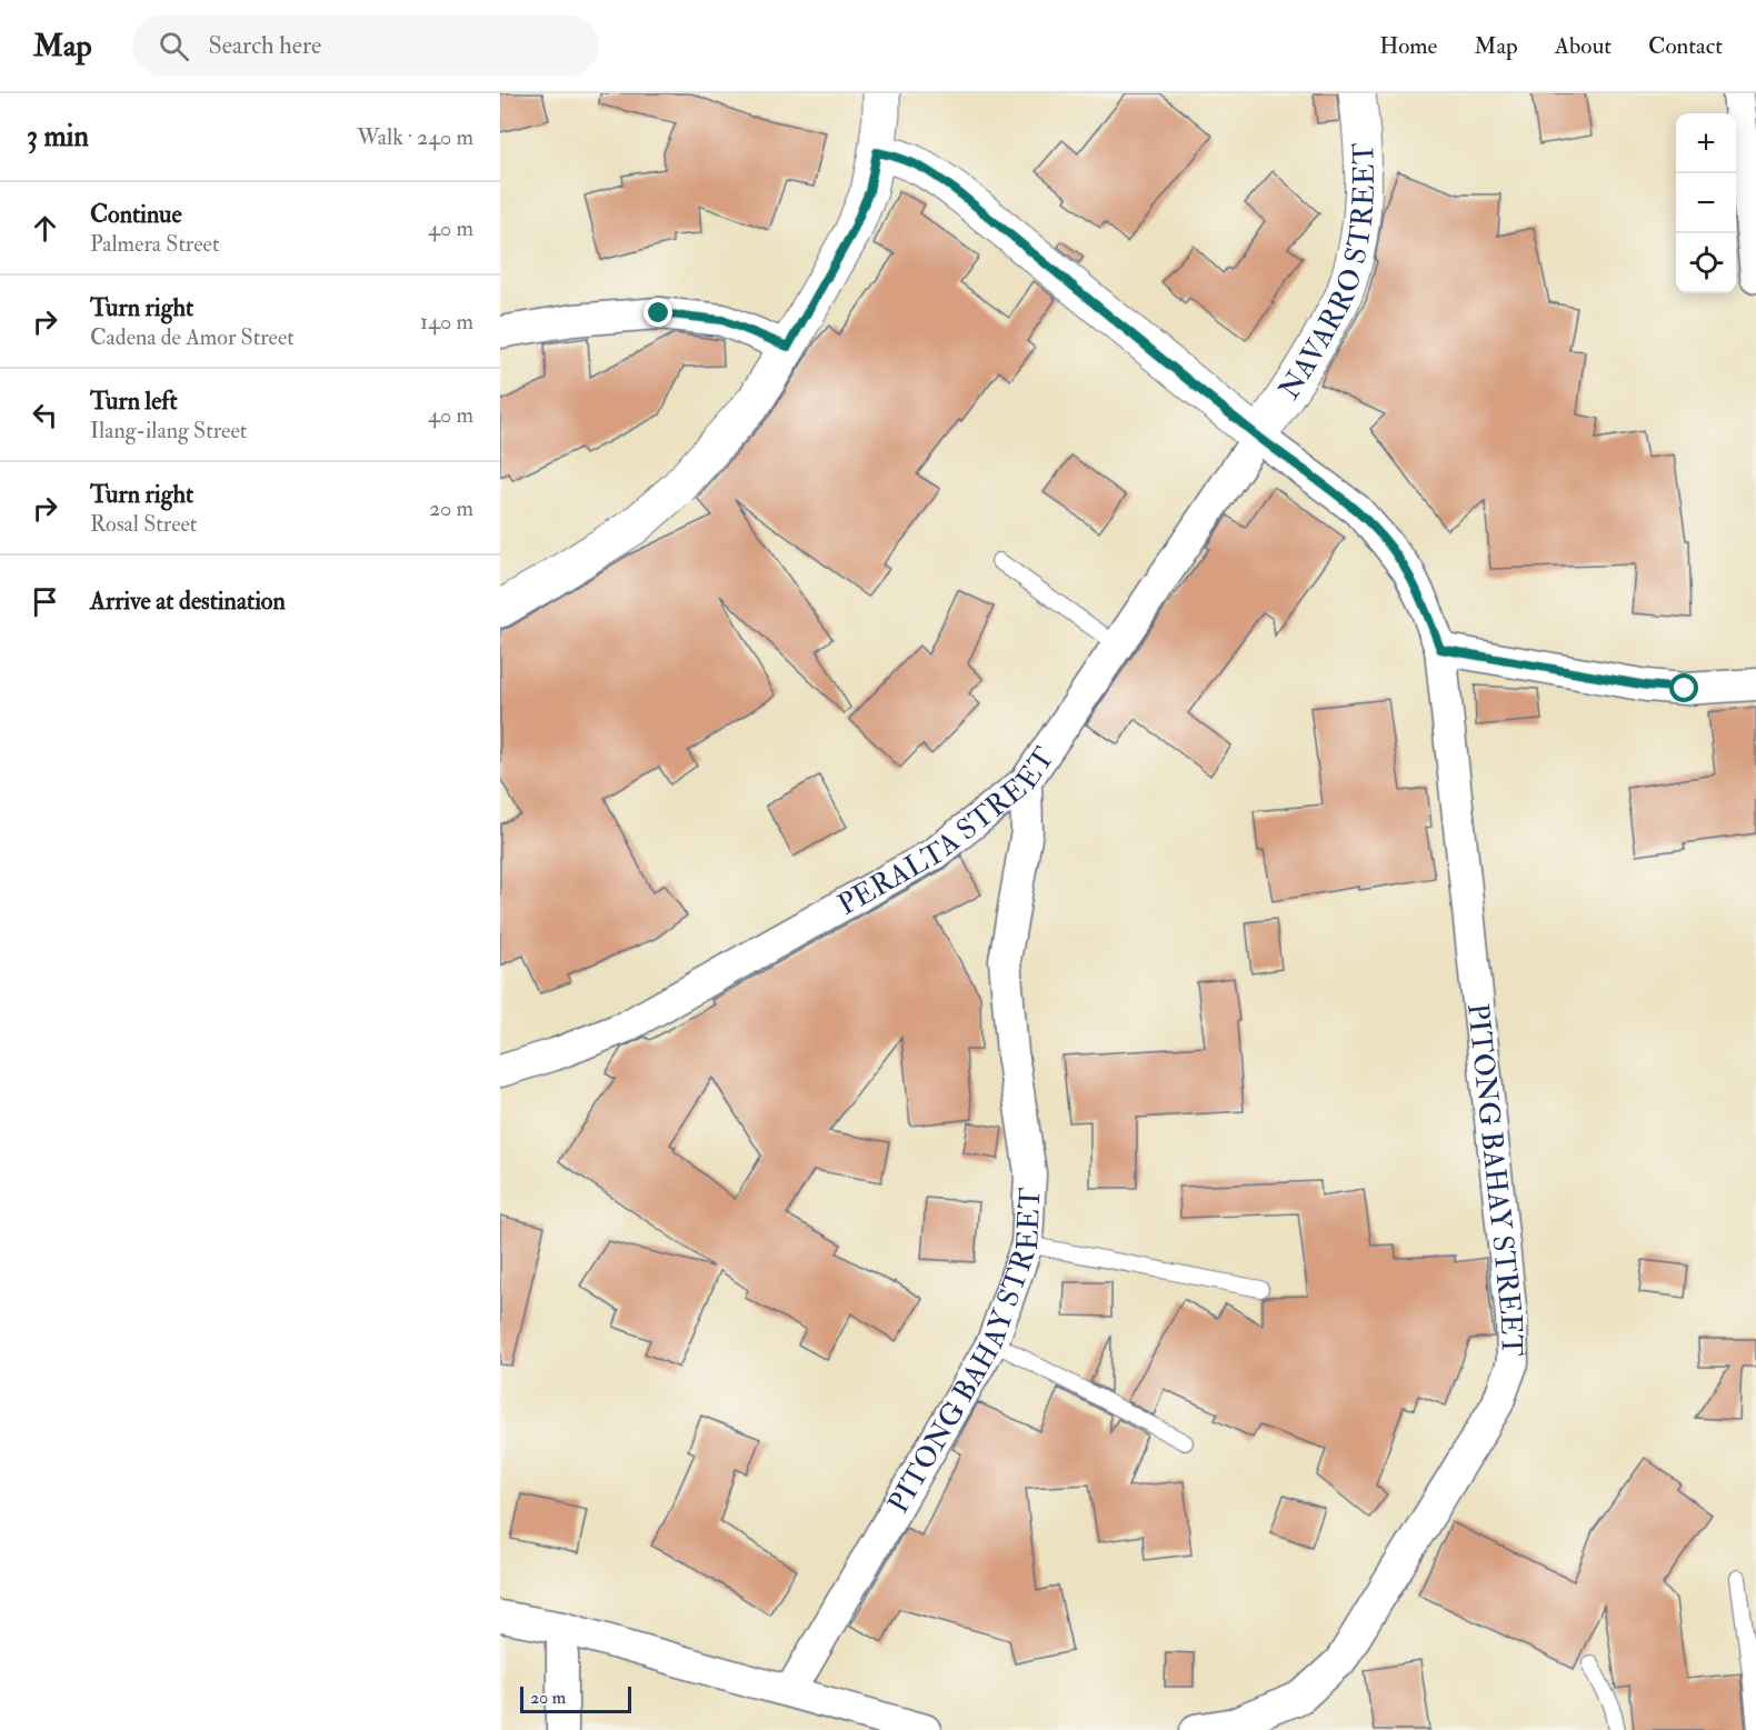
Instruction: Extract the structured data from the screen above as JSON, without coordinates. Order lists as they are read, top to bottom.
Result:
{
  "streets": {
    "street": ["NAVARRO STREET", "PERALTA STREET", "PITONG BAHAY STREET"]
  },
  "crossings": [
    ["NAVARRO STREET", "PERALTA STREET"],
    ["NAVARRO STREET", "PITONG BAHAY STREET"],
    ["PERALTA STREET", "PITONG BAHAY STREET"]
  ],
  "scale_bar": "20 m",
  "page": {
    "header": "Map",
    "search": "Search here",
    "nav": [
      "Home",
      "Map",
      "About",
      "Contact"
    ],
    "heading": ["3 min", "Walk · 240 m"],
    "map_buttons": ["+", "−"],
    "list": [
      ["Continue", "Palmera Street", "40 m"],
      ["Turn right", "Cadena de Amor Street", "140 m"],
      ["Turn left", "Ilang-ilang Street", "40 m"],
      ["Turn right", "Rosal Street", "20 m"],
      "Arrive at destination"
    ],
    "scale": "20 m"
  }
}
